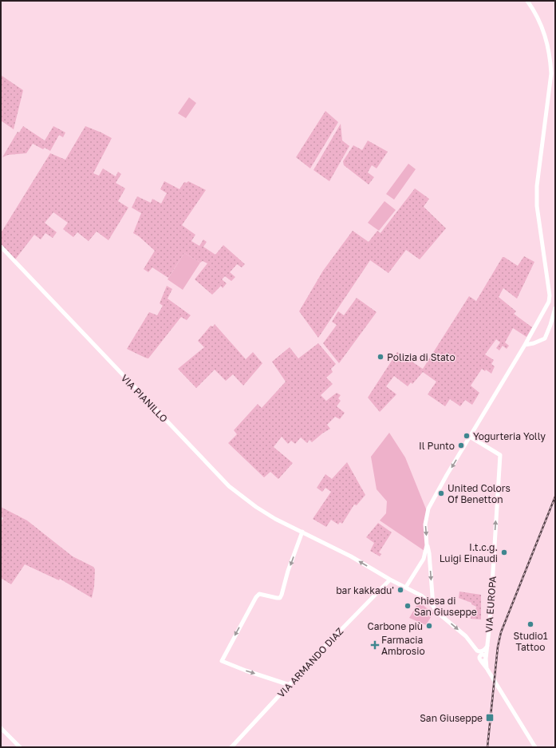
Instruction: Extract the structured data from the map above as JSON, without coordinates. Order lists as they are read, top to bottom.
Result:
{
  "streets": {
    "street": ["VIA PIANILLO", "VIA EUROPA", "VIA ARMANDO DIAZ"]
  },
  "crossings": [
    ["VIA PIANILLO", "VIA ARMANDO DIAZ"]
  ],
  "one_way": ["VIA EUROPA"],
  "places": {
    "other": [
      "Polizia di Stato",
      "Yogurteria Yolly",
      "Il Punto",
      "United Colors Of Benetton",
      "I.t.c.g. Luigi Einaudi",
      "bar kakkadu'",
      "Chiesa di San Giuseppe",
      "Studio1 Tattoo",
      "Carbone più"
    ],
    "health": ["Farmacia Ambrosio"],
    "transit": ["San Giuseppe"]
  }
}
